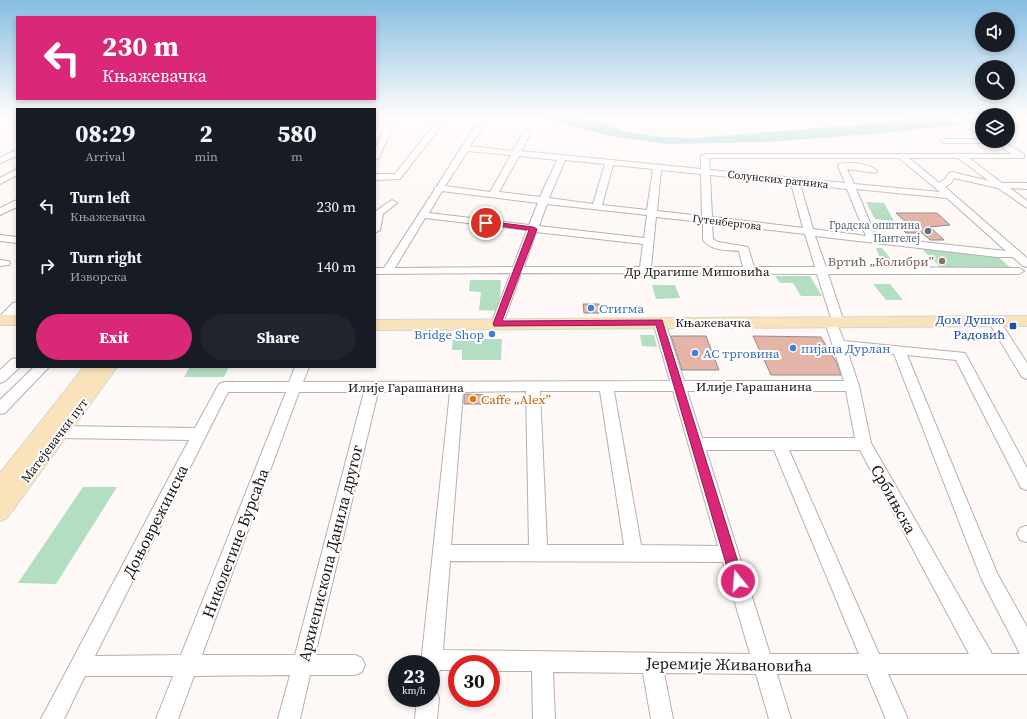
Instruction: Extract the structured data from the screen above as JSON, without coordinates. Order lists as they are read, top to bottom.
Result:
{
  "streets": {
    "main road": ["Књажевачка", "Матејевачки пут"],
    "street": [
      "Солунских ратника",
      "Гутенбергова",
      "Др Драгише Мишовића",
      "Илије Гарашанина",
      "Србињска",
      "Доњоврежинска",
      "Николетине Бурсаћа",
      "Архиепископа Данила другог",
      "Јеремије Живановића"
    ]
  },
  "crossings": [
    ["Солунских ратника", "Србињска"],
    ["Гутенбергова", "Србињска"],
    ["Др Драгише Мишовића", "Србињска"],
    ["Књажевачка", "Србињска"],
    ["Илије Гарашанина", "Србињска"],
    ["Илије Гарашанина", "Доњоврежинска"],
    ["Илије Гарашанина", "Николетине Бурсаћа"],
    ["Илије Гарашанина", "Архиепископа Данила другог"],
    ["Србињска", "Јеремије Живановића"],
    ["Доњоврежинска", "Николетине Бурсаћа"]
  ],
  "places": {
    "other": [
      "Градска општина Пантелеј",
      "Вртић „Колибри”",
      "Стигма",
      "Bridge Shop",
      "пијаца Дурлан",
      "АС трговина",
      "Caffe „Alex”"
    ],
    "transit": ["Дом Душко Радовић"]
  },
  "page": {
    "turn": ["230 m", "Књажевачка"],
    "eta": [
      "08:29",
      "Arrival",
      "2",
      "min",
      "580",
      "m"
    ],
    "list": [
      {
        "name": "Turn left",
        "note": "Књажевачка",
        "value": "230 m"
      },
      {
        "name": "Turn right",
        "note": "Изворска",
        "value": "140 m"
      }
    ],
    "buttons": ["Exit", "Share"],
    "speed": "23 km/h",
    "limit": "30"
  }
}
